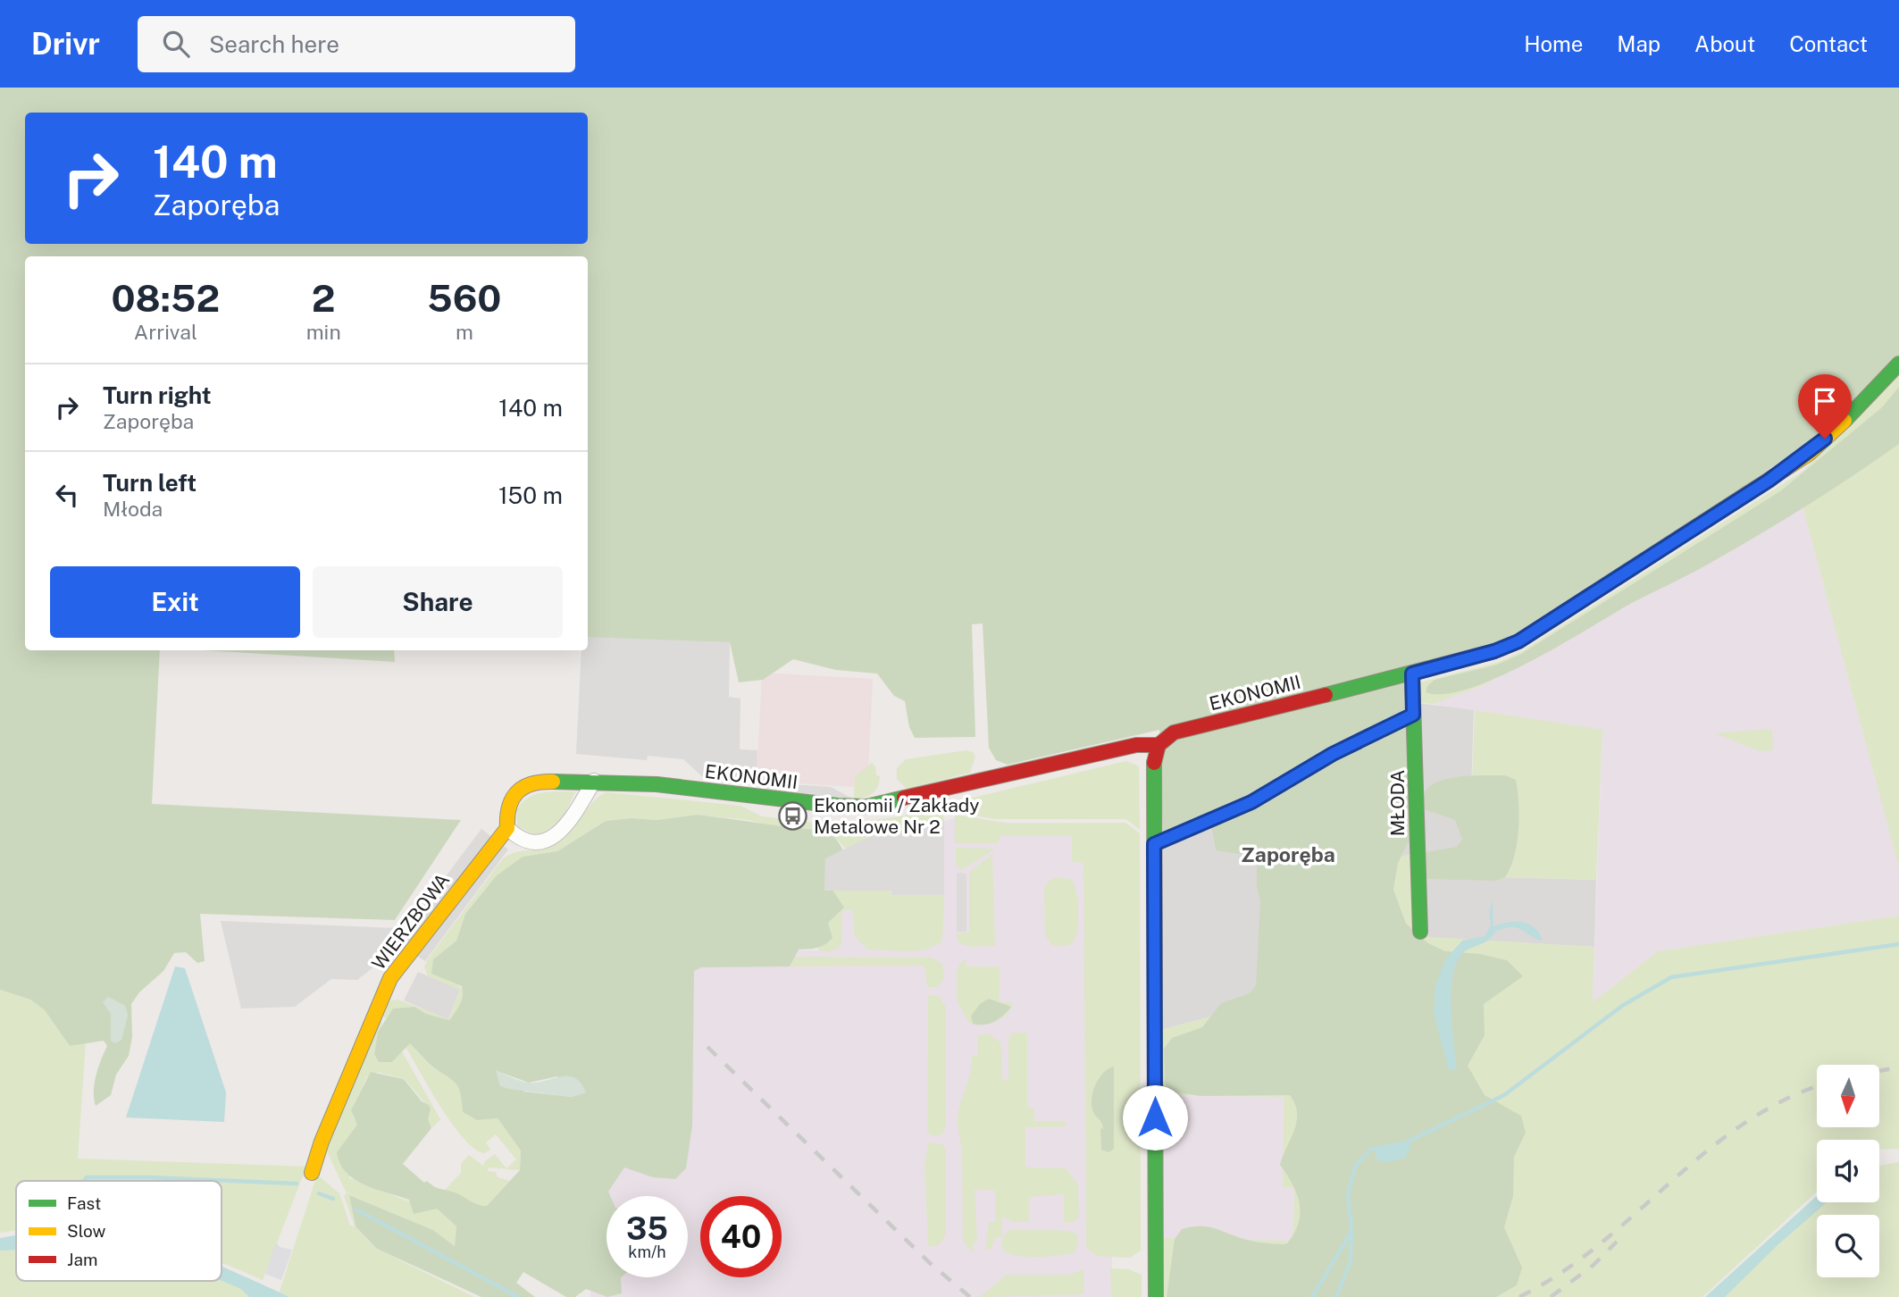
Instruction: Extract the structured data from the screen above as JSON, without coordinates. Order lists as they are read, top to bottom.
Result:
{
  "streets": {
    "street": ["EKONOMII", "MŁODA", "WIERZBOWA"]
  },
  "crossings": [
    ["EKONOMII", "MŁODA"],
    ["EKONOMII", "WIERZBOWA"]
  ],
  "districts": ["Zaporęba"],
  "places": {
    "bus stop": ["Ekonomii / Zakłady Metalowe Nr 2"]
  },
  "legend": ["Fast", "Slow", "Jam"],
  "north": "bottom",
  "page": {
    "header": "Drivr",
    "search": "Search here",
    "nav": [
      "Home",
      "Map",
      "About",
      "Contact"
    ],
    "turn": ["140 m", "Zaporęba"],
    "eta": [
      "08:52",
      "Arrival",
      "2",
      "min",
      "560",
      "m"
    ],
    "list": [
      {
        "name": "Turn right",
        "note": "Zaporęba",
        "value": "140 m"
      },
      {
        "name": "Turn left",
        "note": "Młoda",
        "value": "150 m"
      }
    ],
    "buttons": ["Exit", "Share"],
    "speed": "35 km/h",
    "limit": "40"
  }
}
